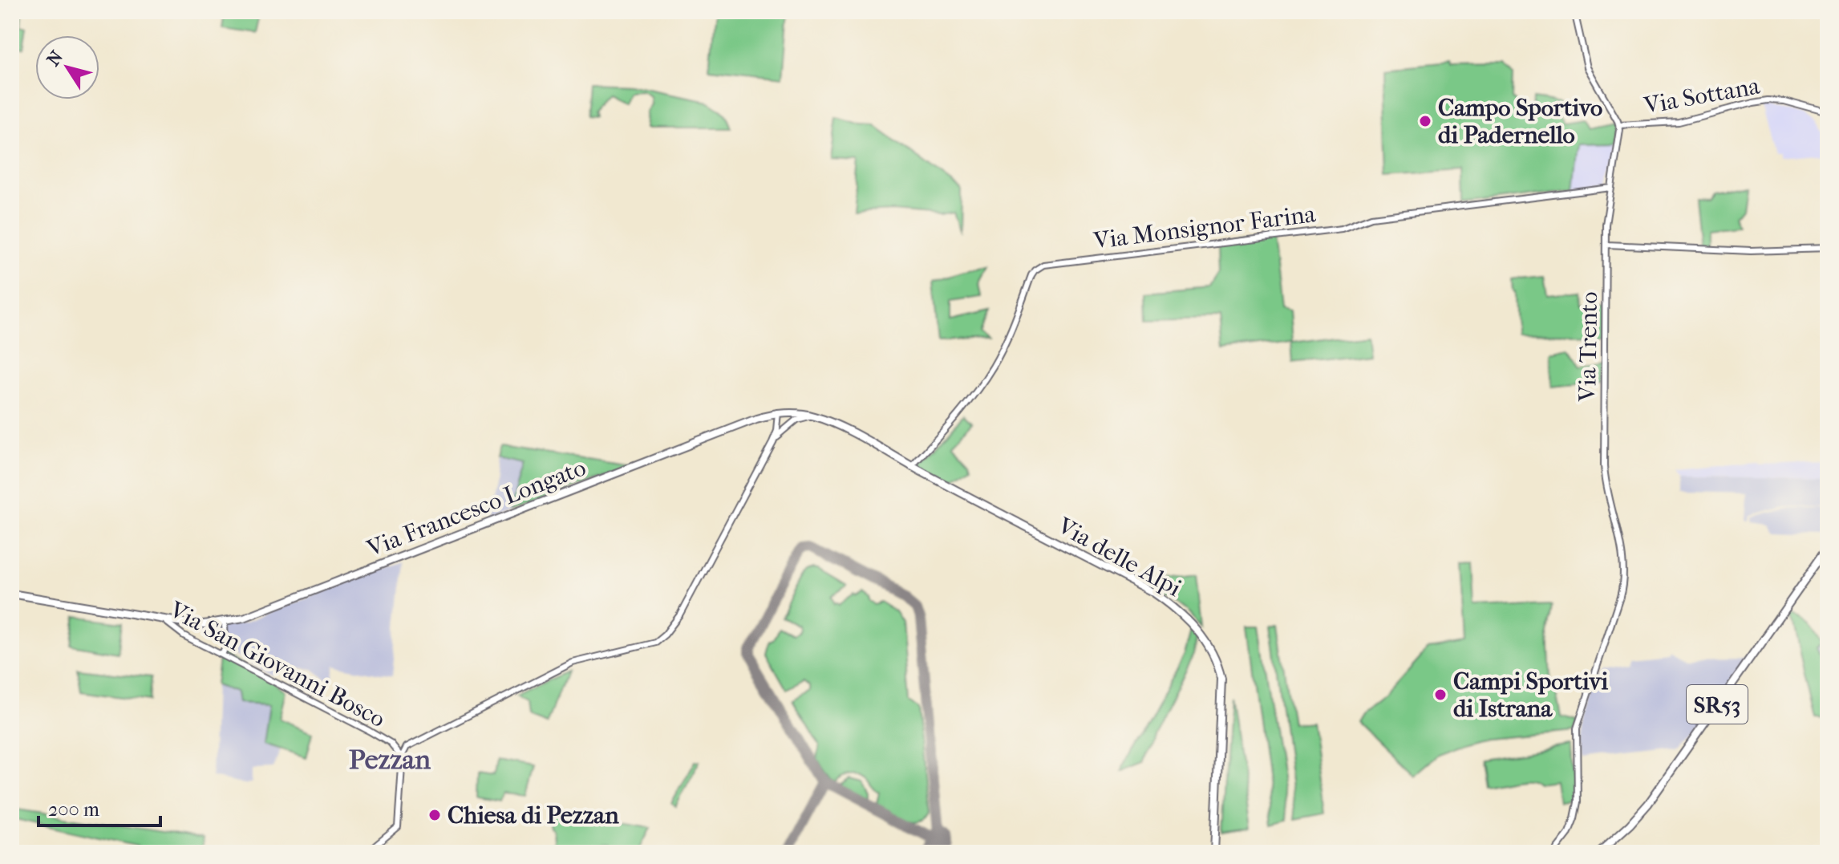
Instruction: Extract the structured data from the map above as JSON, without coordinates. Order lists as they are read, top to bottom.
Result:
{
  "streets": {
    "main road": ["Via Francesco Longato", "Via delle Alpi", "SR53"],
    "street": [
      "Via Sottana",
      "Via Monsignor Farina",
      "Via Trento",
      "Via San Giovanni Bosco"
    ]
  },
  "crossings": [
    ["Via Sottana", "Via Trento"],
    ["Via Monsignor Farina", "Via Trento"],
    ["Via Monsignor Farina", "Via delle Alpi"],
    ["Via Francesco Longato", "Via delle Alpi"],
    ["Via Francesco Longato", "Via San Giovanni Bosco"]
  ],
  "districts": ["Pezzan"],
  "places": ["Campo Sportivo di Padernello", "Campi Sportivi di Istrana", "Chiesa di Pezzan"],
  "scale_bar": "200 m",
  "north": "top left"
}
